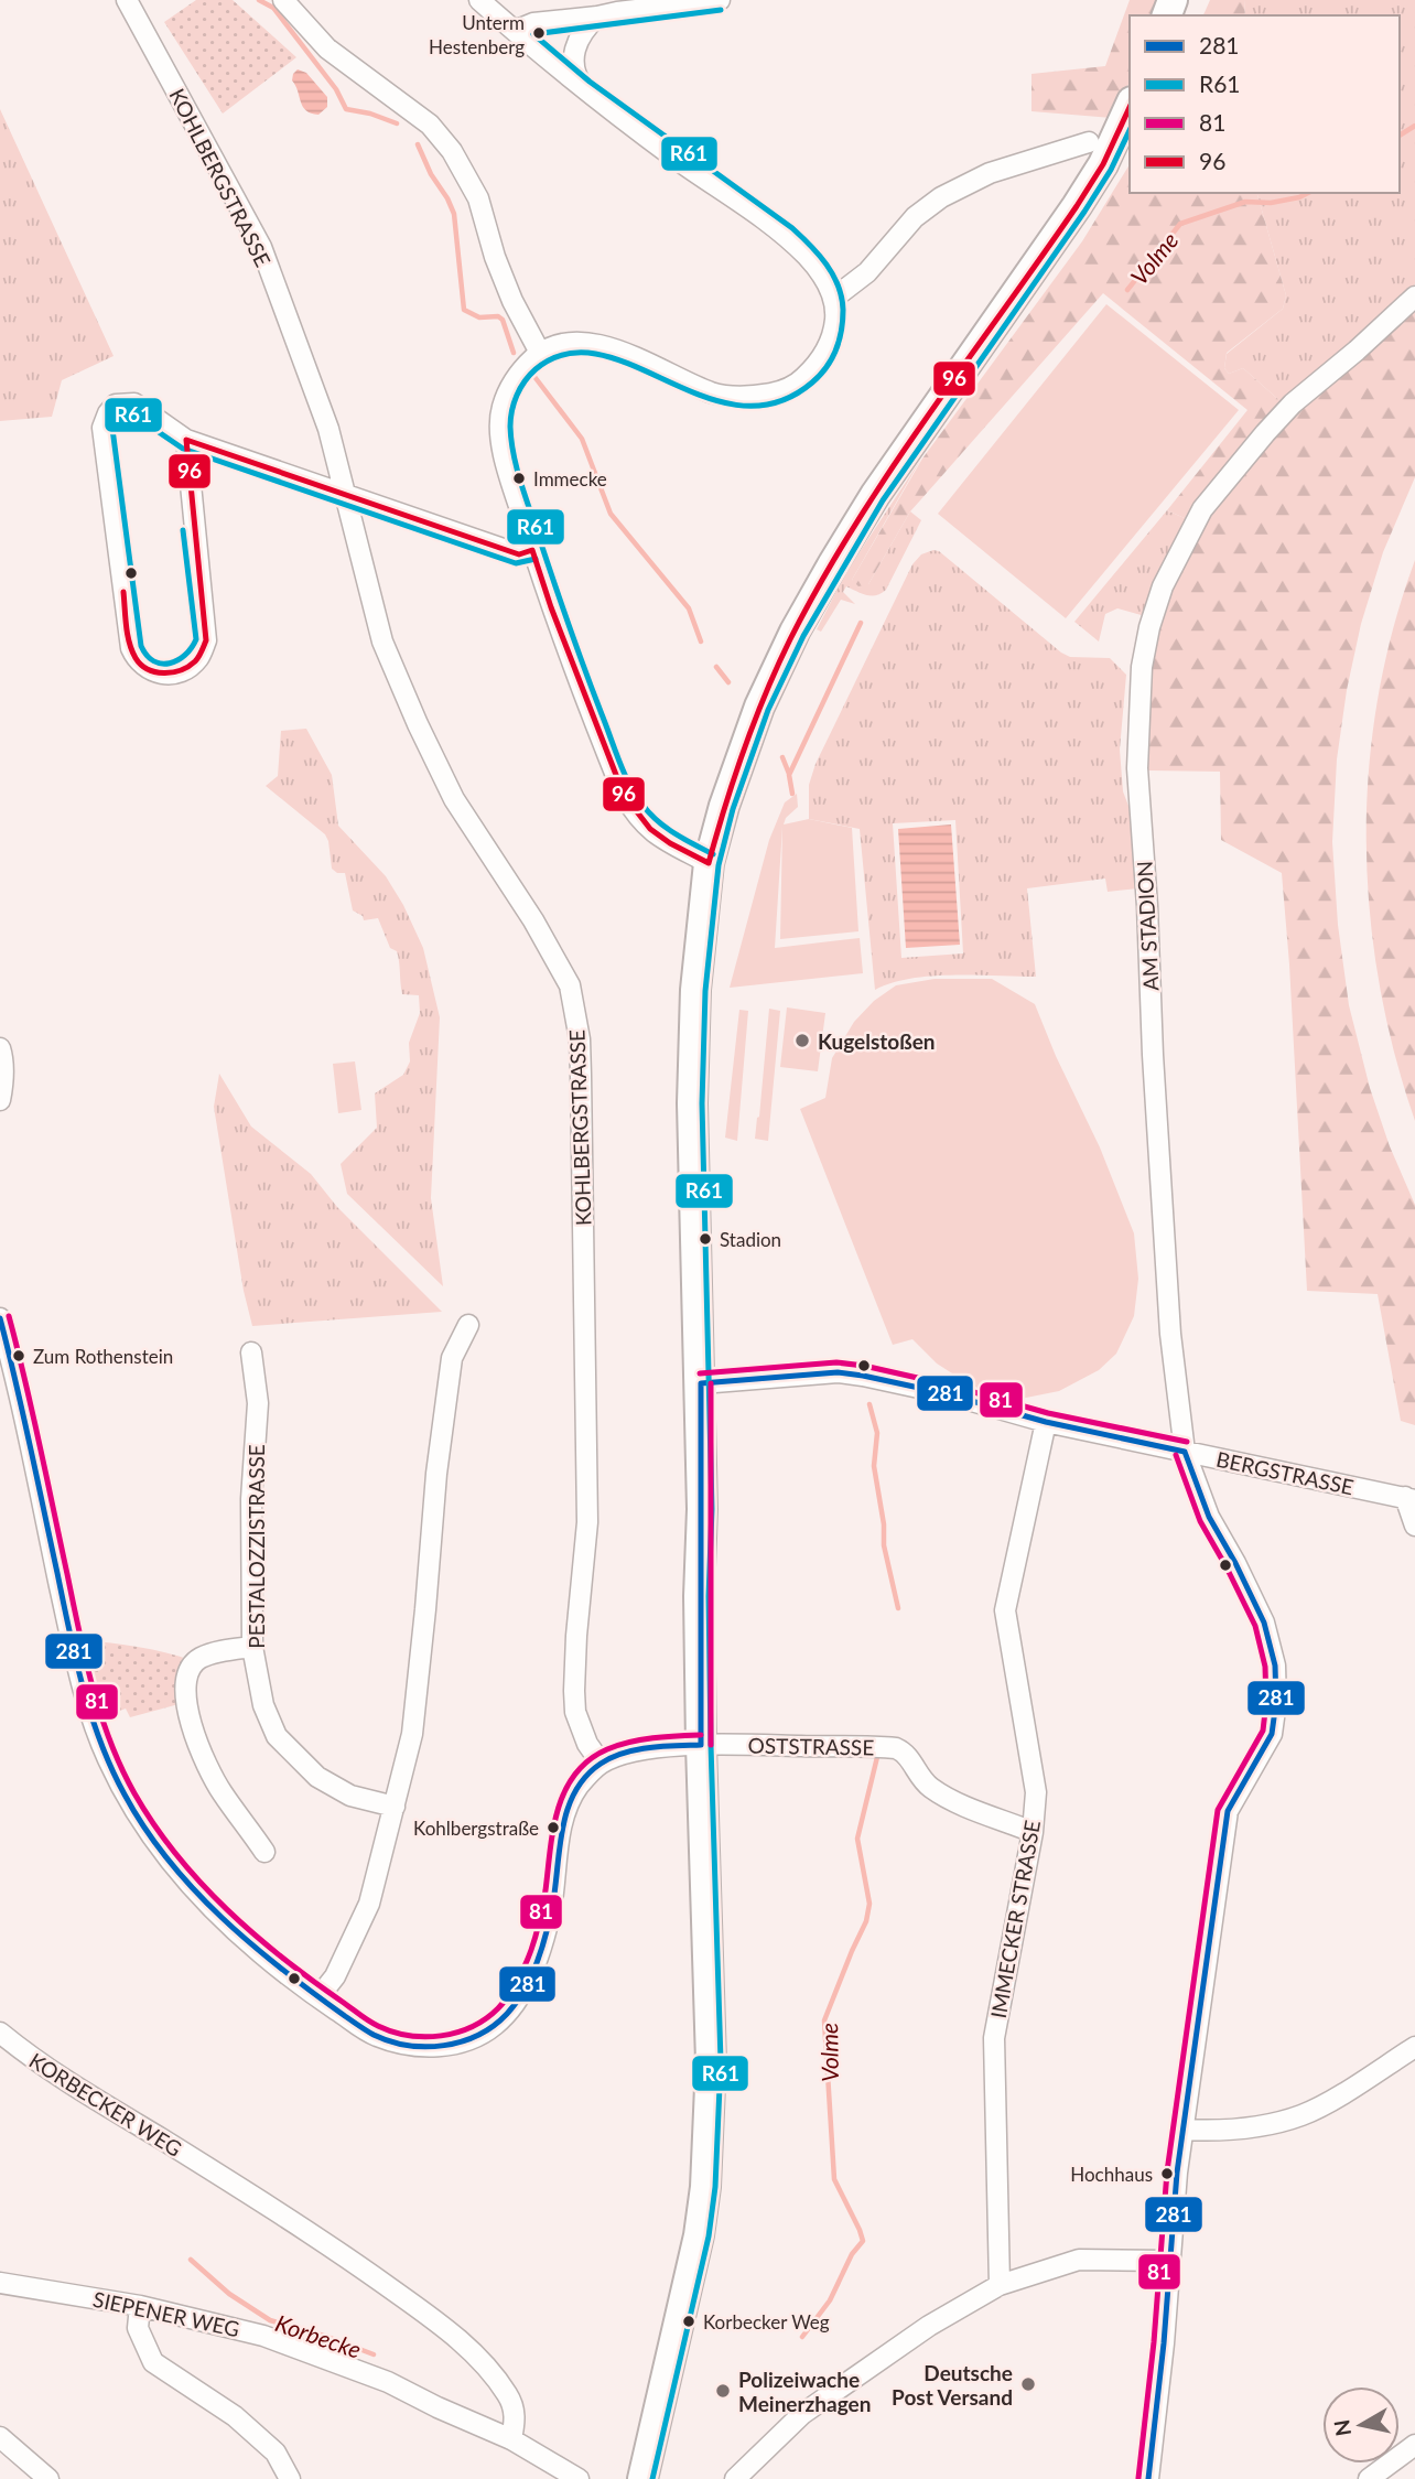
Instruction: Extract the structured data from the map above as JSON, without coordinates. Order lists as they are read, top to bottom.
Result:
{
  "streets": {
    "street": [
      "KOHLBERGSTRASSE",
      "AM STADION",
      "BERGSTRASSE",
      "PESTALOZZISTRASSE",
      "OSTSTRASSE",
      "IMMECKER STRASSE",
      "KORBECKER WEG",
      "SIEPENER WEG"
    ]
  },
  "crossings": [
    ["AM STADION", "BERGSTRASSE"],
    ["BERGSTRASSE", "IMMECKER STRASSE"],
    ["OSTSTRASSE", "IMMECKER STRASSE"],
    ["KORBECKER WEG", "SIEPENER WEG"]
  ],
  "water": ["Volme", "Korbecke"],
  "places": [
    "Unterm Hestenberg",
    "Immecke",
    "Kugelstoßen",
    "Stadion",
    "Zum Rothenstein",
    "Kohlbergstraße",
    "Hochhaus",
    "Korbecker Weg",
    "Deutsche Post Versand",
    "Polizeiwache Meinerzhagen"
  ],
  "lines": [
    "transit line R61",
    "transit line 96",
    "transit line 81",
    "transit line 281"
  ],
  "legend": [
    "281",
    "R61",
    "81",
    "96"
  ],
  "north": "left"
}
